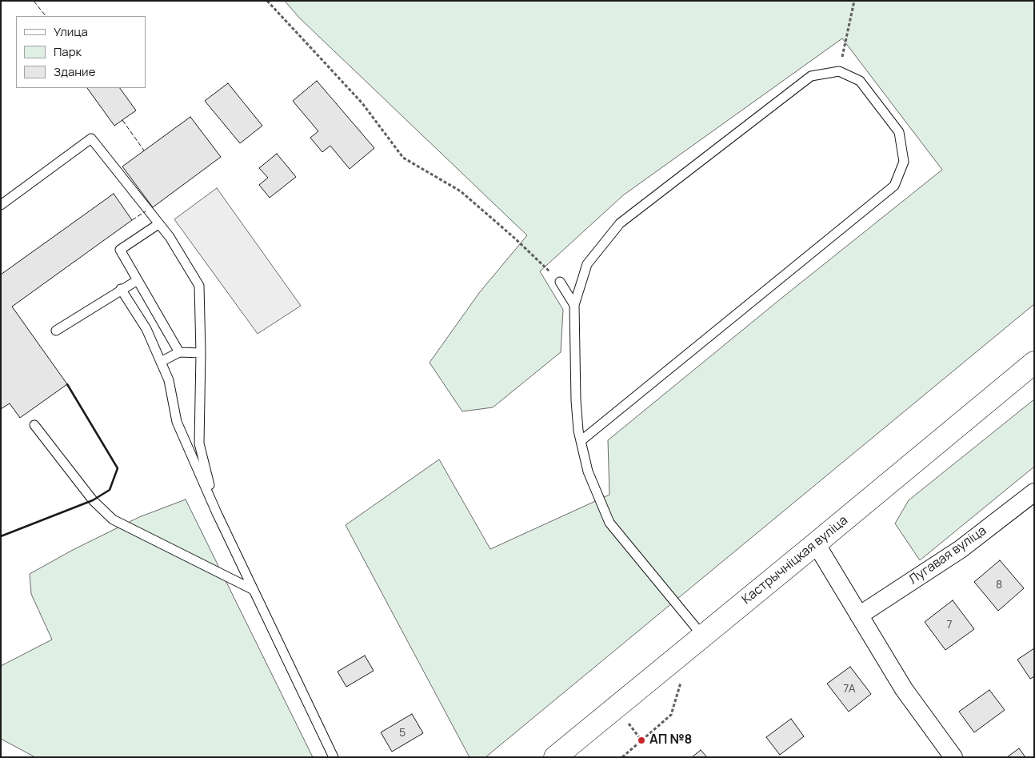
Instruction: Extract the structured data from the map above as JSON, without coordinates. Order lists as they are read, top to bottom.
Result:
{
  "streets": {
    "main road": ["Кастрычніцкая вуліца"],
    "street": ["Лугавая вуліца"]
  },
  "places": ["АП №8"],
  "house_numbers": [
    "8",
    "7",
    "7А",
    "5"
  ],
  "legend": ["Улица", "Парк", "Здание"]
}
